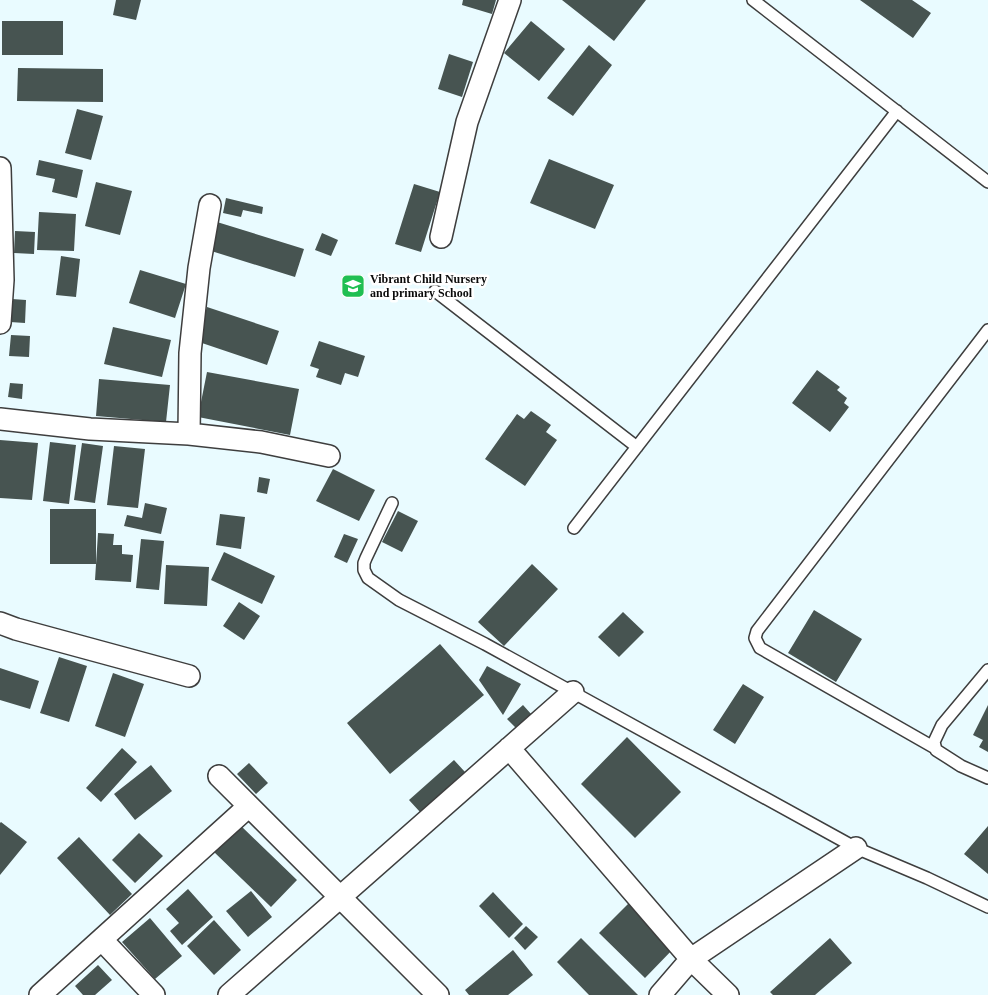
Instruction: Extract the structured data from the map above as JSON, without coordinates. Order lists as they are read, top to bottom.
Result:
{
  "places": {
    "school or university": ["Vibrant Child Nursery and primary School"]
  }
}
